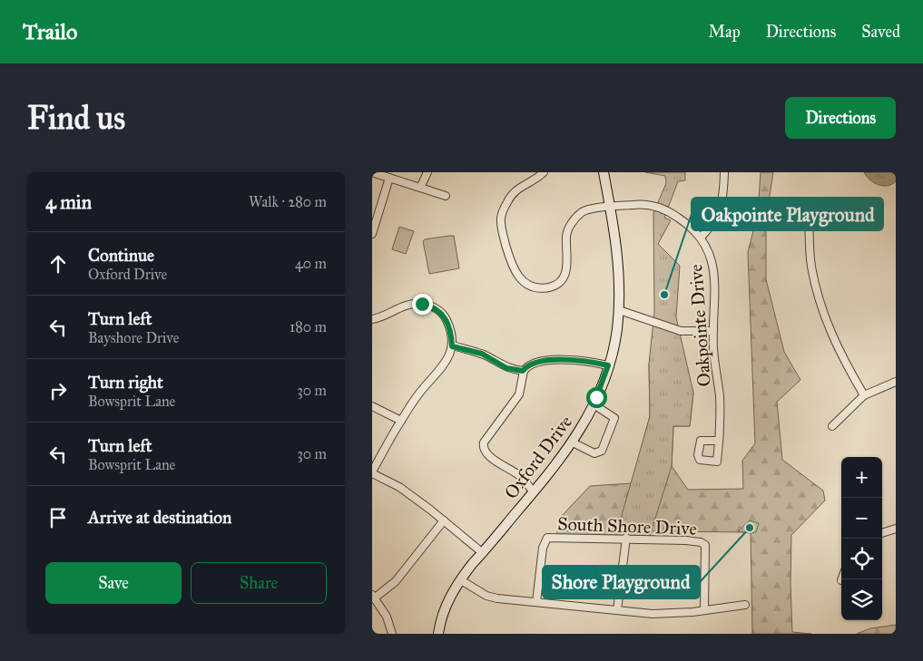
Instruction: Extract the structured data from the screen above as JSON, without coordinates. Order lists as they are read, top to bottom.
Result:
{
  "streets": {
    "street": ["Oakpointe Drive", "Oxford Drive", "South Shore Drive"]
  },
  "crossings": [
    ["Oakpointe Drive", "Oxford Drive"]
  ],
  "places": ["Oakpointe Playground", "Shore Playground"],
  "page": {
    "header": "Trailo",
    "nav": ["Map", "Directions", "Saved"],
    "buttons": [
      "Directions",
      ["Save", "Share"]
    ],
    "title": "Find us",
    "heading": ["4 min", "Walk · 280 m"],
    "list": [
      ["Continue", "Oxford Drive", "40 m"],
      ["Turn left", "Bayshore Drive", "180 m"],
      ["Turn right", "Bowsprit Lane", "30 m"],
      ["Turn left", "Bowsprit Lane", "30 m"],
      "Arrive at destination"
    ],
    "map_buttons": ["+", "−"]
  }
}
